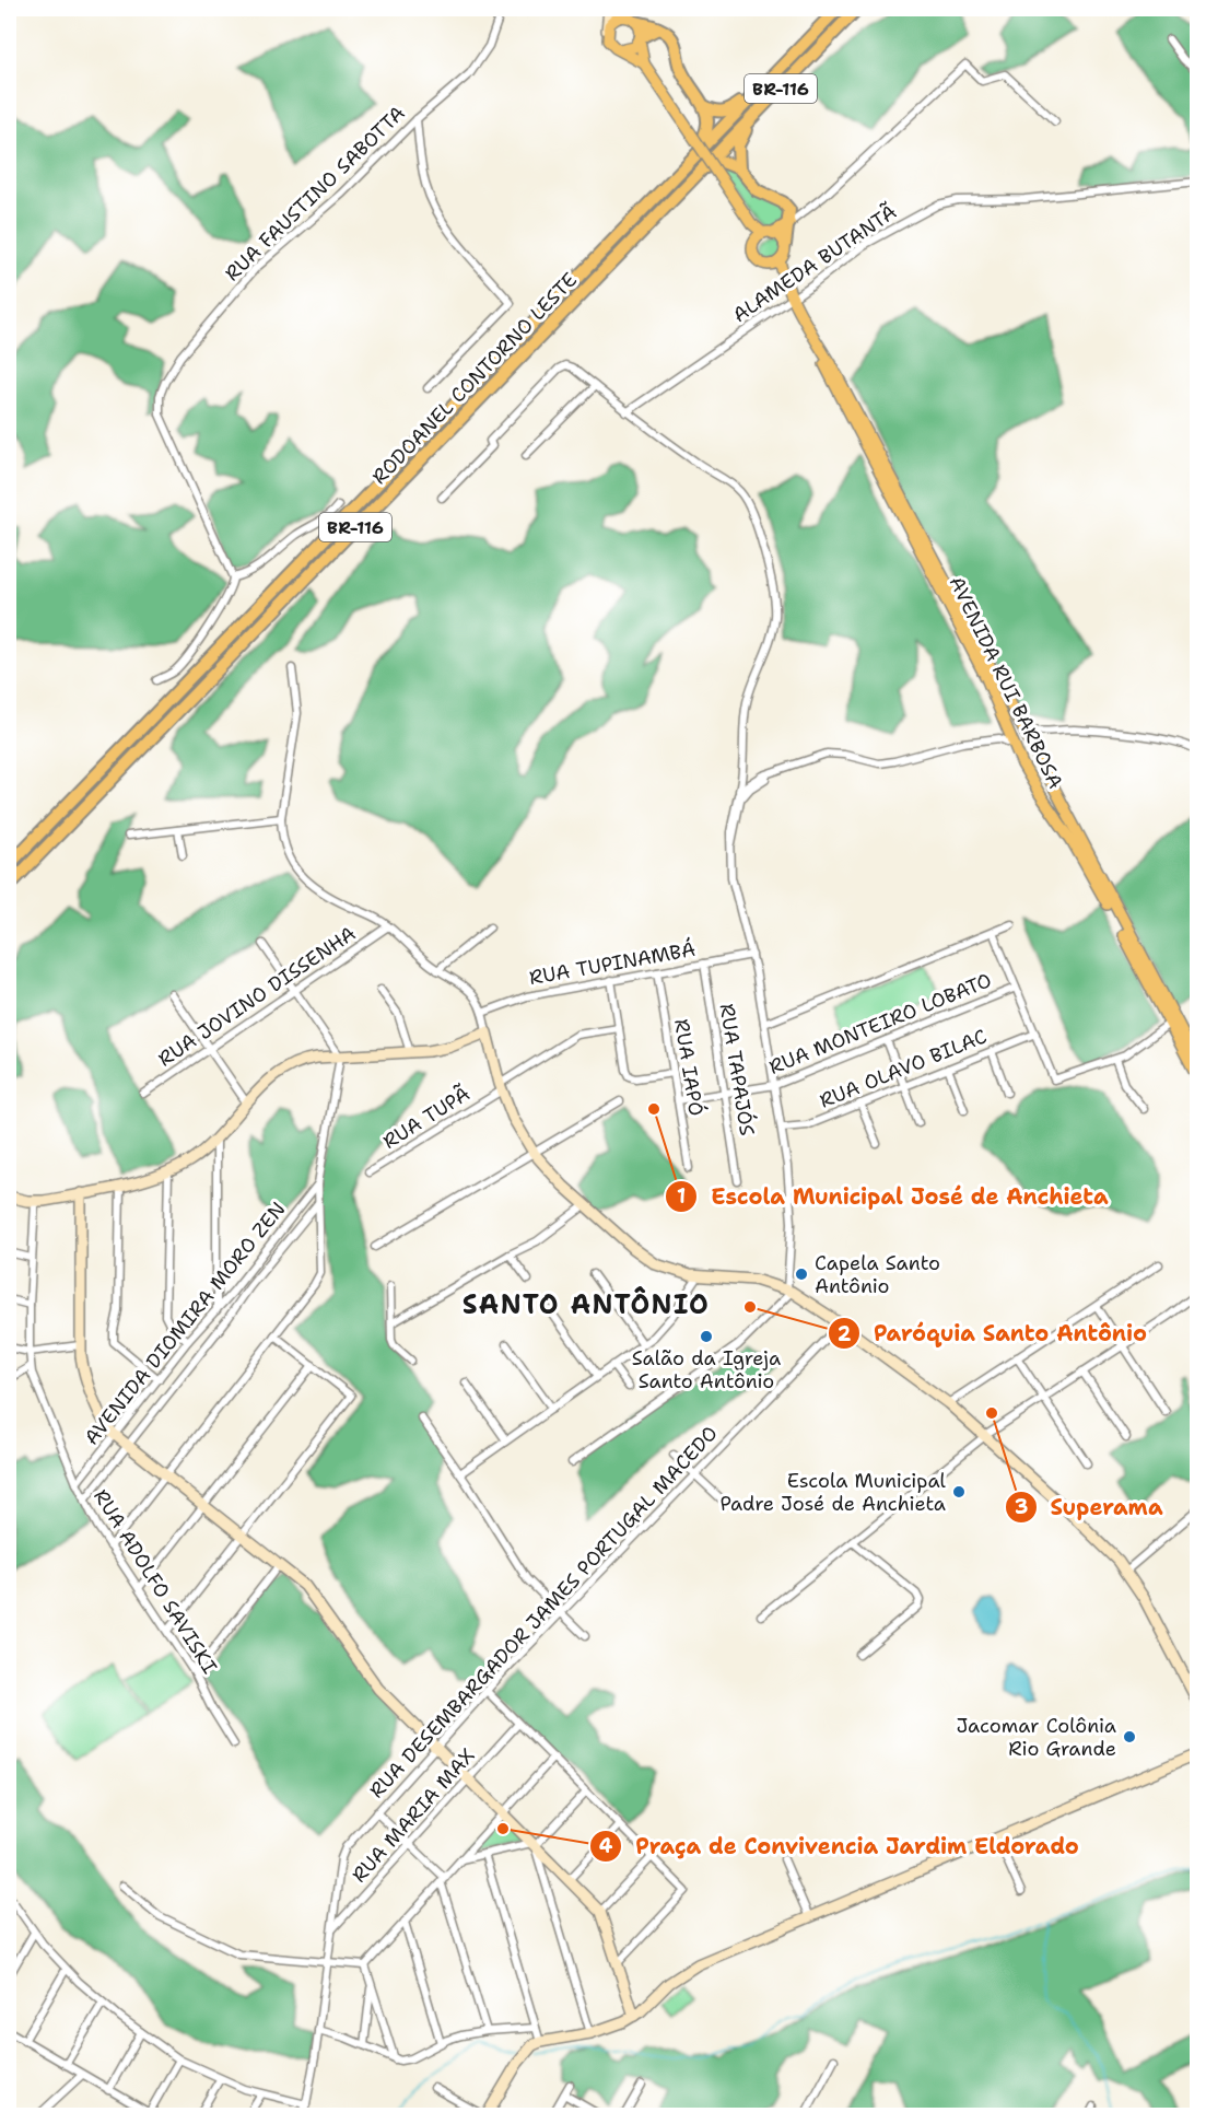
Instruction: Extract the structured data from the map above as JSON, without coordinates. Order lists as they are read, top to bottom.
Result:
{
  "streets": {
    "highway": ["BR-116", "RODOANEL CONTORNO LESTE"],
    "main road": ["AVENIDA RUI BARBOSA"],
    "street": [
      "RUA FAUSTINO SABOTTA",
      "ALAMEDA BUTANTÃ",
      "RUA TUPINAMBÁ",
      "RUA JOVINO DISSENHA",
      "RUA MONTEIRO LOBATO",
      "RUA IAPÓ",
      "RUA OLAVO BILAC",
      "RUA TAPAJÓS",
      "RUA TUPÃ",
      "AVENIDA DIOMIRA MORO ZEN",
      "RUA ADOLFO SAVISKI",
      "RUA DESEMBARGADOR JAMES PORTUGAL MACEDO",
      "RUA MARIA MAX"
    ]
  },
  "crossings": [
    ["ALAMEDA BUTANTÃ", "AVENIDA RUI BARBOSA"],
    ["RUA TUPINAMBÁ", "RUA IAPÓ"],
    ["RUA TUPINAMBÁ", "RUA TAPAJÓS"],
    ["RUA MONTEIRO LOBATO", "RUA IAPÓ"],
    ["RUA MONTEIRO LOBATO", "RUA TAPAJÓS"],
    ["AVENIDA DIOMIRA MORO ZEN", "RUA ADOLFO SAVISKI"],
    ["RUA DESEMBARGADOR JAMES PORTUGAL MACEDO", "RUA MARIA MAX"]
  ],
  "districts": ["SANTO ANTÔNIO"],
  "places": [
    "Escola Municipal José de Anchieta",
    "Capela Santo Antônio",
    "Paróquia Santo Antônio",
    "Salão da Igreja Santo Antônio",
    "Superama",
    "Escola Municipal Padre José de Anchieta",
    "Jacomar Colônia Rio Grande",
    "Praça de Convivencia Jardim Eldorado"
  ]
}
